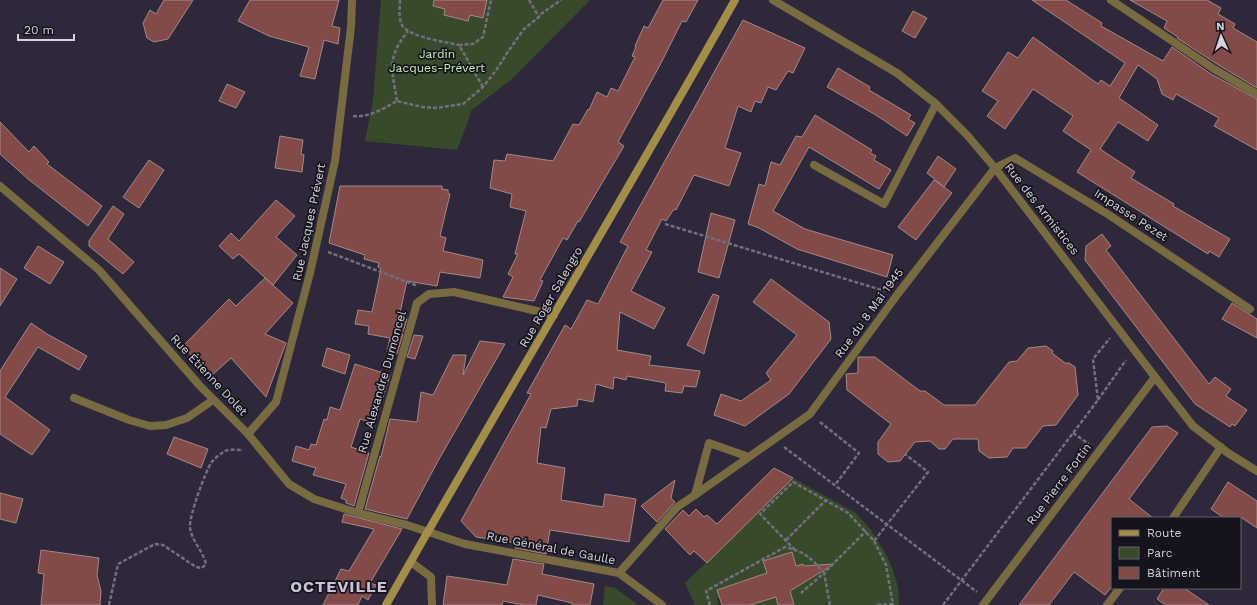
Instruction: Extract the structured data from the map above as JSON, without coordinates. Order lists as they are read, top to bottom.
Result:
{
  "streets": {
    "main road": ["Rue Roger Salengro"],
    "street": [
      "Rue des Armistices",
      "Impasse Pezet",
      "Rue Jacques Prévert",
      "Rue du 8 Mai 1945",
      "Rue Étienne Dolet",
      "Rue Alexandre Dumoncel",
      "Rue Pierre Fortin",
      "Rue Général de Gaulle"
    ]
  },
  "crossings": [
    ["Rue des Armistices", "Impasse Pezet"],
    ["Rue des Armistices", "Rue du 8 Mai 1945"],
    ["Rue des Armistices", "Rue Pierre Fortin"],
    ["Impasse Pezet", "Rue du 8 Mai 1945"],
    ["Rue Jacques Prévert", "Rue Étienne Dolet"],
    ["Rue Roger Salengro", "Rue Étienne Dolet"],
    ["Rue Roger Salengro", "Rue Général de Gaulle"],
    ["Rue du 8 Mai 1945", "Rue Général de Gaulle"],
    ["Rue Étienne Dolet", "Rue Alexandre Dumoncel"],
    ["Rue Étienne Dolet", "Rue Général de Gaulle"]
  ],
  "districts": ["OCTEVILLE"],
  "parks": ["Jardin Jacques-Prévert"],
  "legend": ["Route", "Parc", "Bâtiment"],
  "scale_bar": "20 m",
  "north": "top"
}
